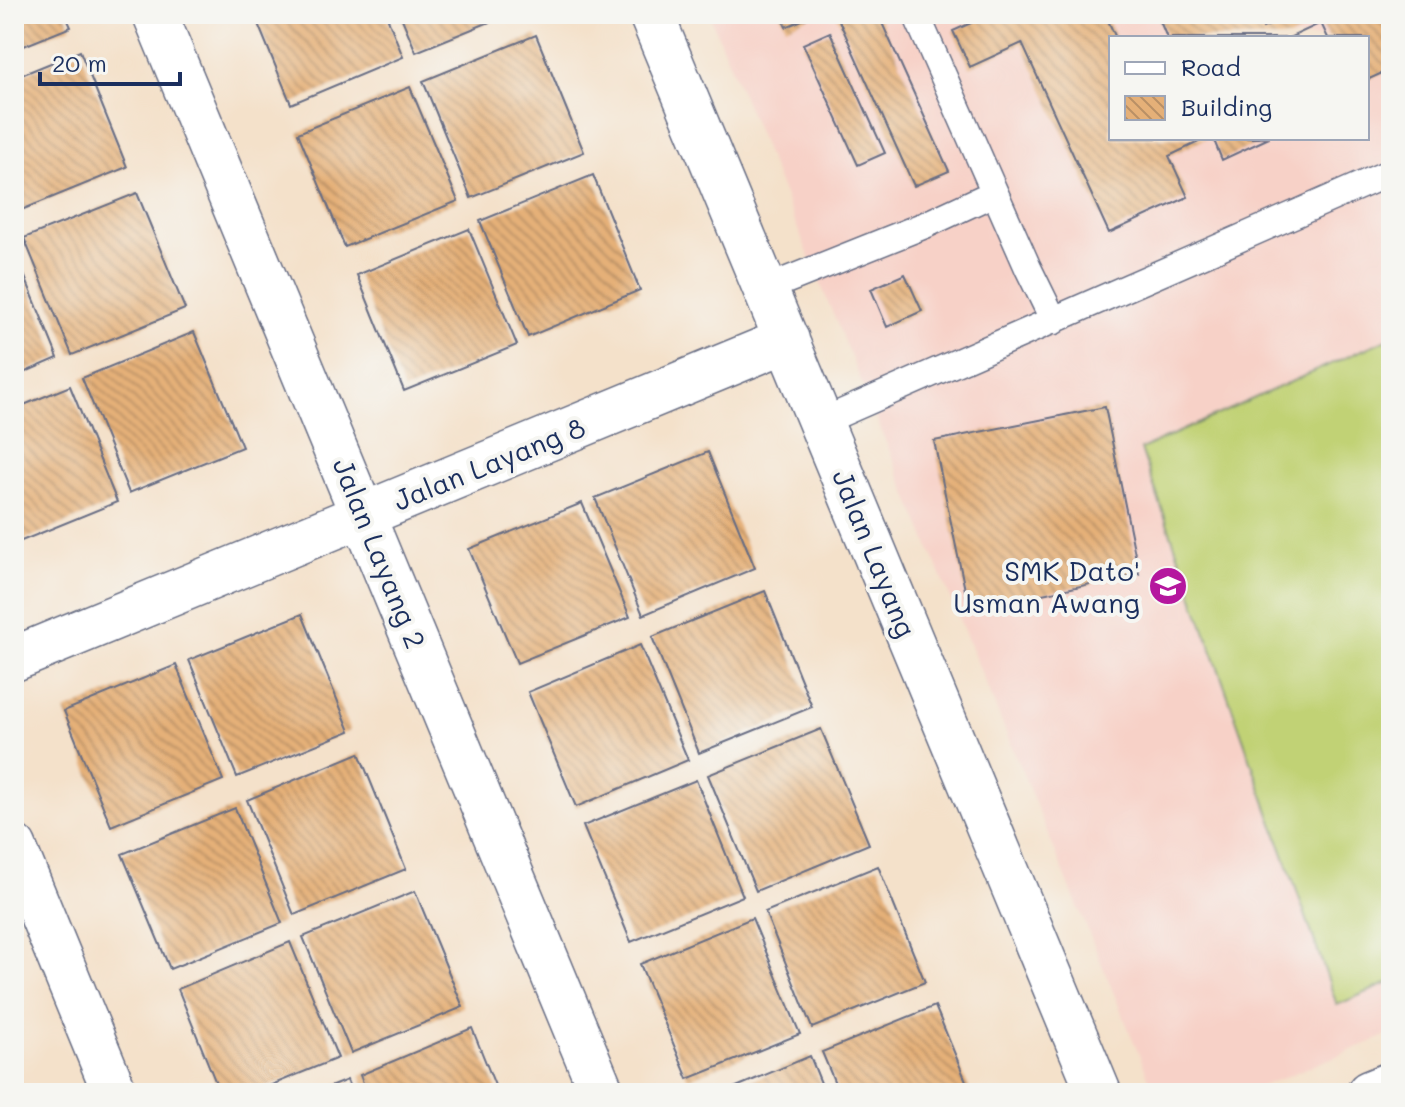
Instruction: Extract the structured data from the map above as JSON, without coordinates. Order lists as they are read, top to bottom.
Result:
{
  "streets": {
    "street": ["Jalan Layang 8", "Jalan Layang 2", "Jalan Layang"]
  },
  "crossings": [
    ["Jalan Layang 8", "Jalan Layang 2"],
    ["Jalan Layang 8", "Jalan Layang"]
  ],
  "places": {
    "school or university": ["SMK Dato' Usman Awang"]
  },
  "legend": ["Road", "Building"],
  "scale_bar": "20 m"
}
